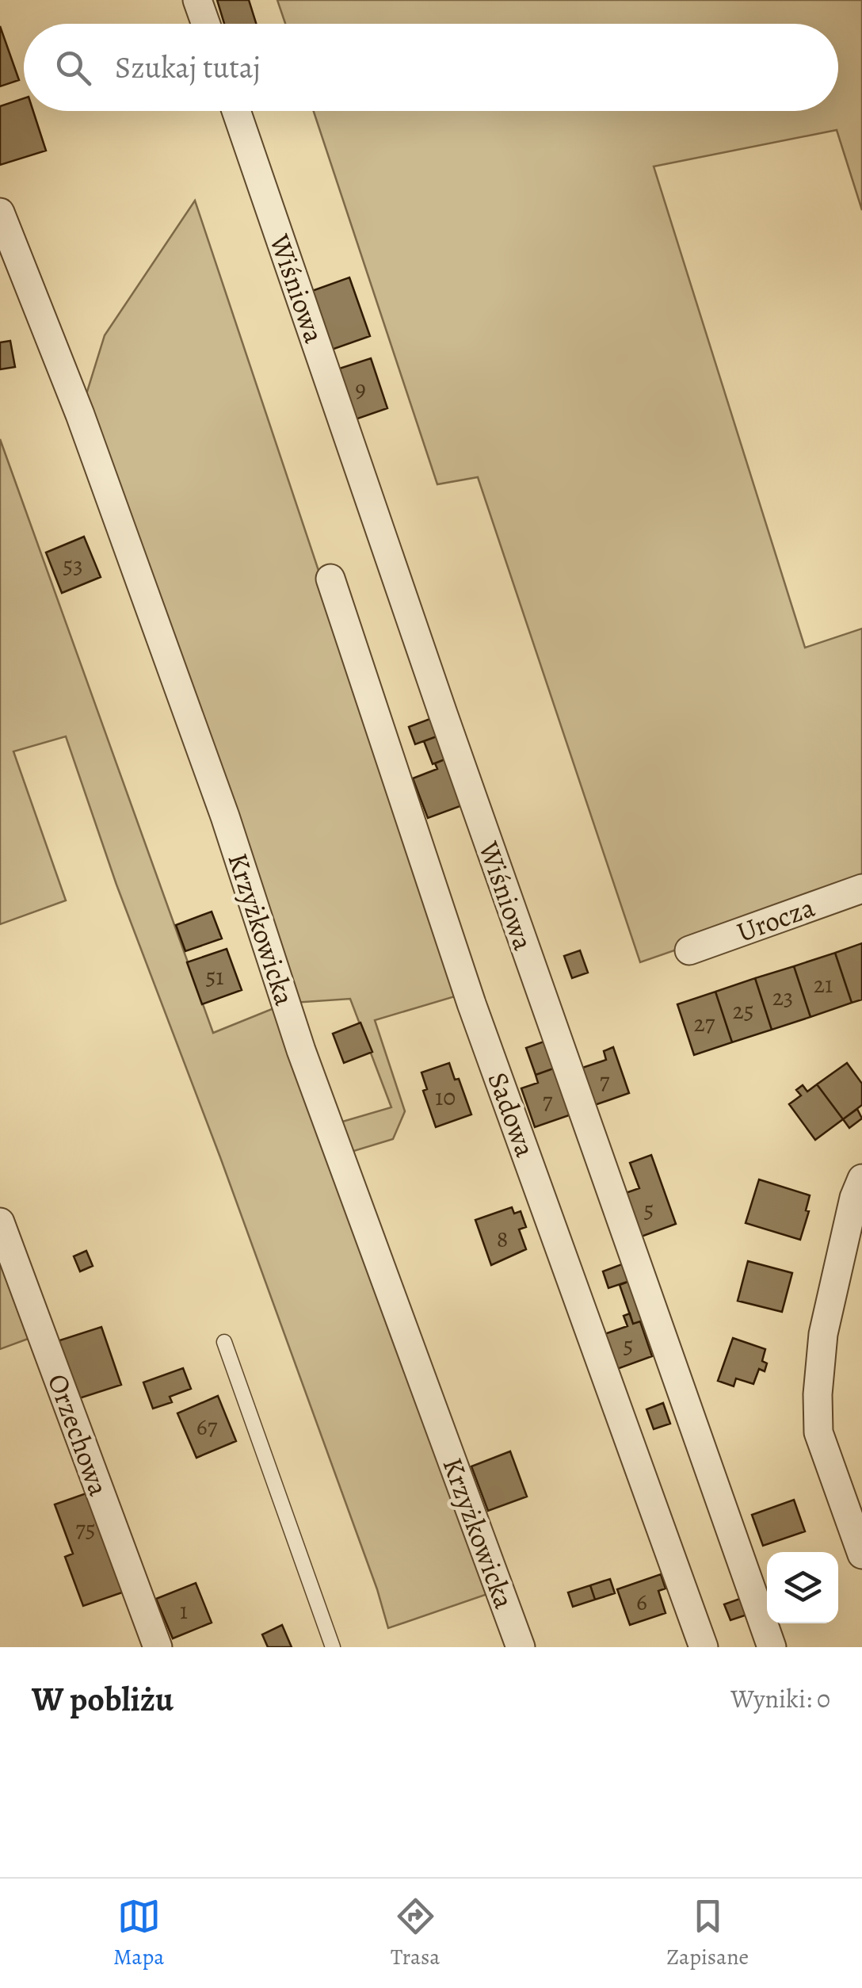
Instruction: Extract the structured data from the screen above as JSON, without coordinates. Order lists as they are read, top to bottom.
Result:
{
  "streets": {
    "street": [
      "Wiśniowa",
      "Urocza",
      "Krzyżkowicka",
      "Sadowa",
      "Orzechowa"
    ]
  },
  "house_numbers": [
    "9",
    "53",
    "51",
    "21",
    "23",
    "25",
    "27",
    "7",
    "10",
    "7",
    "5",
    "8",
    "5",
    "67",
    "75",
    "6",
    "1"
  ],
  "page": {
    "search": "Szukaj tutaj",
    "heading": ["W pobliżu", "Wyniki: 0"],
    "nav": ["Mapa", "Trasa", "Zapisane"]
  }
}
